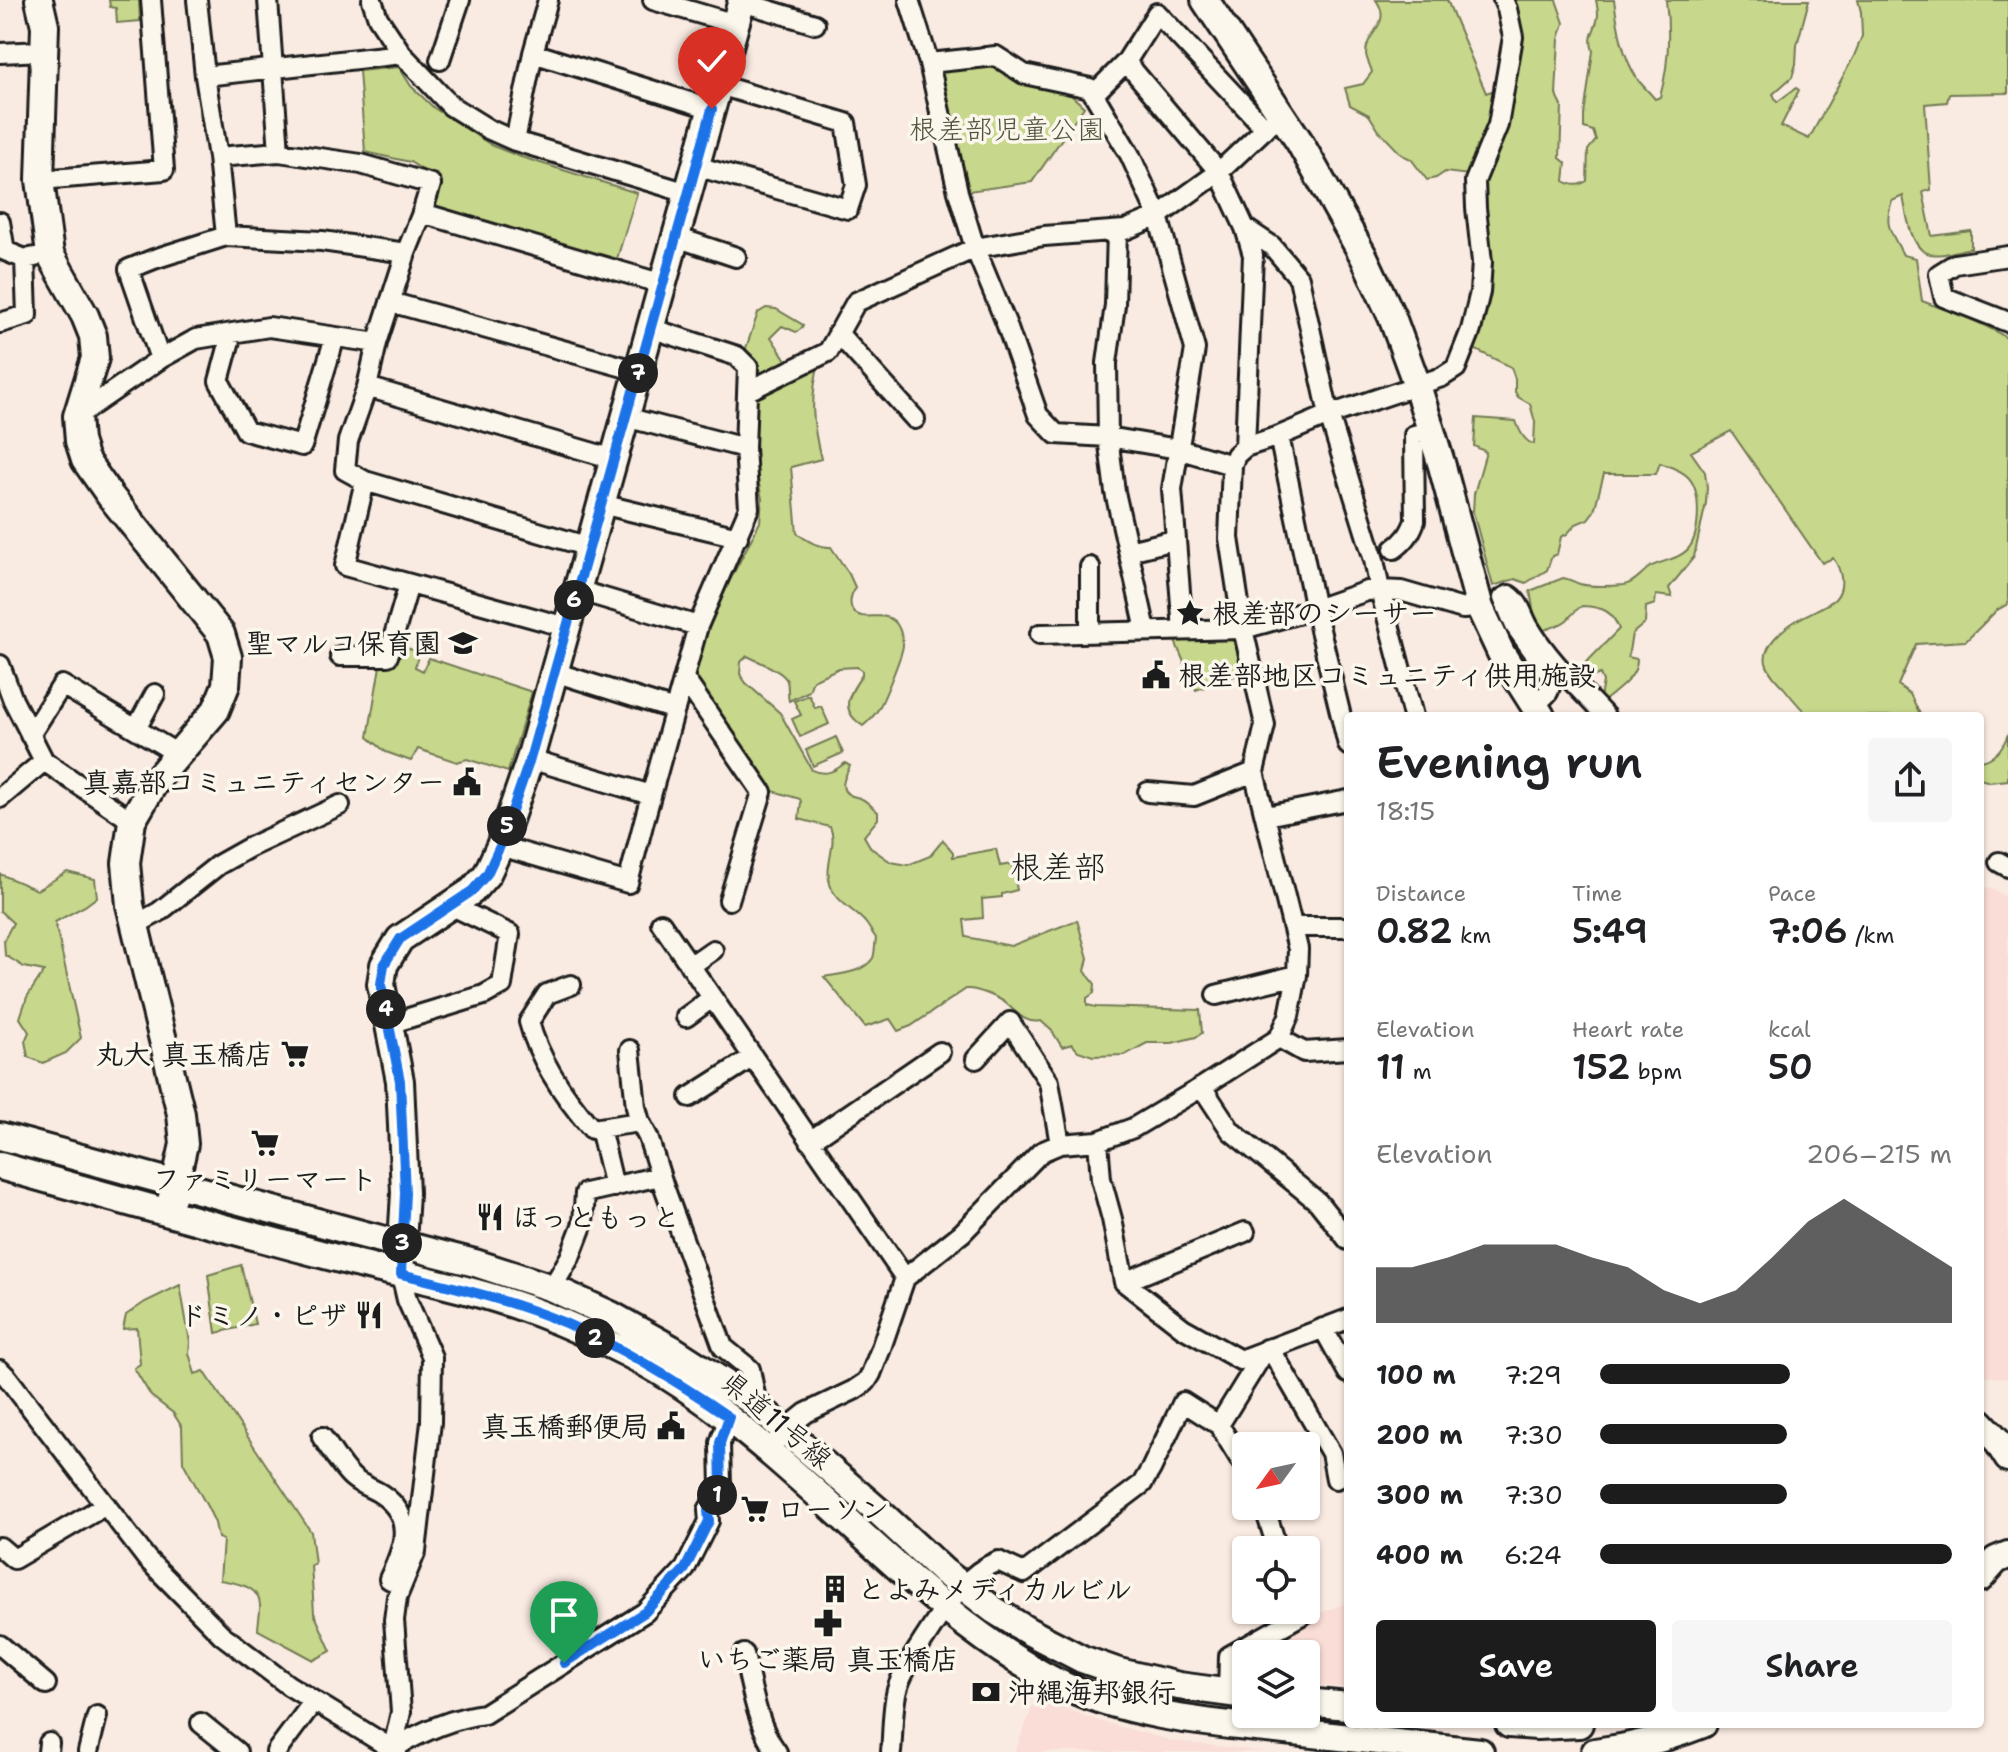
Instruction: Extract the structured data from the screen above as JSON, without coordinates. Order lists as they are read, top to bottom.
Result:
{
  "streets": {
    "street": ["県道11号線"]
  },
  "districts": ["根差部"],
  "parks": ["根差部児童公園"],
  "places": {
    "place": ["根差部のシーサー"],
    "school or university": ["聖マルコ保育園"],
    "public building": ["根差部地区コミュニティ供用施設", "真嘉部コミュニティセンター", "真玉橋郵便局"],
    "supermarket": ["丸大 真玉橋店", "ファミリーマート", "ローソン"],
    "restaurant": ["ほっともっと", "ドミノ・ピザ"],
    "building": ["とよみメディカルビル"],
    "pharmacy": ["いちご薬局 真玉橋店"],
    "bank": ["沖縄海邦銀行"]
  },
  "north": "bottom left",
  "page": {
    "pins": [
      "7",
      "6",
      "5",
      "4",
      "3",
      "2",
      "1"
    ],
    "heading": ["Evening run", "18:15"],
    "stats": [
      ["Distance", "0.82 km"],
      ["Time", "5:49"],
      ["Pace", "7:06 /km"],
      ["Elevation", "11 m"],
      ["Heart rate", "152 bpm"],
      ["kcal", "50"]
    ],
    "chart": ["Elevation", "206–215 m"],
    "list": [
      {
        "name": "100 m",
        "note": "7:29"
      },
      {
        "name": "200 m",
        "note": "7:30"
      },
      {
        "name": "300 m",
        "note": "7:30"
      },
      {
        "name": "400 m",
        "note": "6:24"
      }
    ],
    "buttons": ["Save", "Share"]
  }
}
